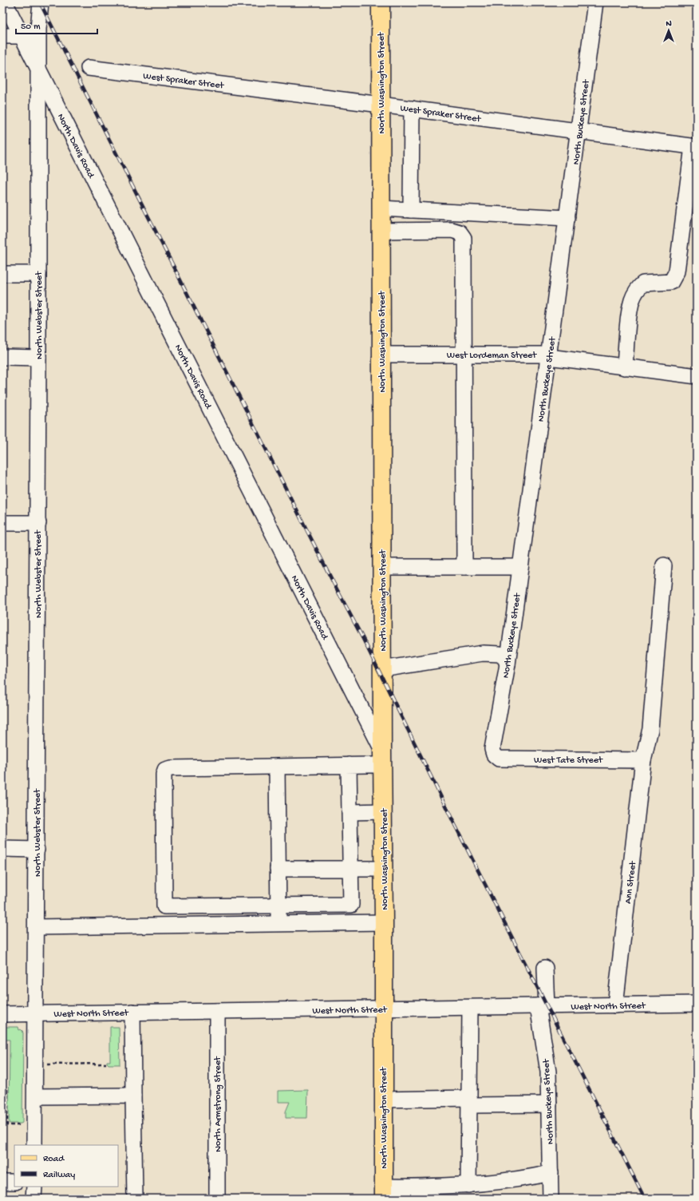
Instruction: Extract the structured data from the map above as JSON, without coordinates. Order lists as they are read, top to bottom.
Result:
{
  "streets": {
    "main road": ["North Washington Street"],
    "street": [
      "West Spraker Street",
      "North Buckeye Street",
      "North Davis Road",
      "North Webster Street",
      "West Lordeman Street",
      "West Tate Street",
      "Ann Street",
      "West North Street",
      "North Armstrong Street"
    ]
  },
  "crossings": [
    ["West Spraker Street", "North Washington Street"],
    ["West Spraker Street", "North Buckeye Street"],
    ["North Washington Street", "North Davis Road"],
    ["North Washington Street", "West Lordeman Street"],
    ["North Washington Street", "West North Street"],
    ["North Buckeye Street", "West Lordeman Street"],
    ["North Buckeye Street", "West Tate Street"],
    ["North Buckeye Street", "West North Street"],
    ["North Davis Road", "North Webster Street"],
    ["North Webster Street", "West North Street"],
    ["West Tate Street", "Ann Street"],
    ["Ann Street", "West North Street"],
    ["West North Street", "North Armstrong Street"]
  ],
  "legend": ["Road", "Railway"],
  "scale_bar": "50 m",
  "north": "top"
}
